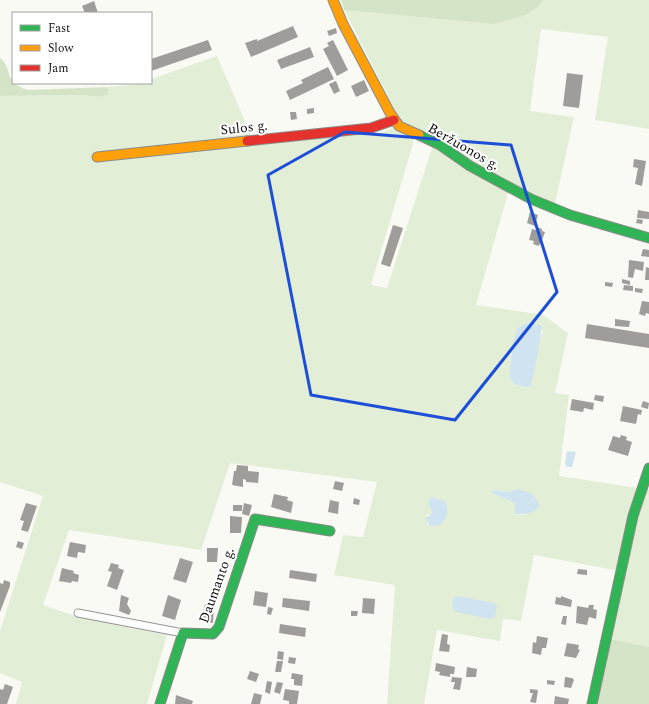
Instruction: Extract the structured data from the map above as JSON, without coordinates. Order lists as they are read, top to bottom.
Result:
{
  "streets": {
    "street": ["Sulos g.", "Beržuonos g.", "Daumanto g."]
  },
  "crossings": [
    ["Sulos g.", "Beržuonos g."]
  ],
  "legend": ["Fast", "Slow", "Jam"]
}
